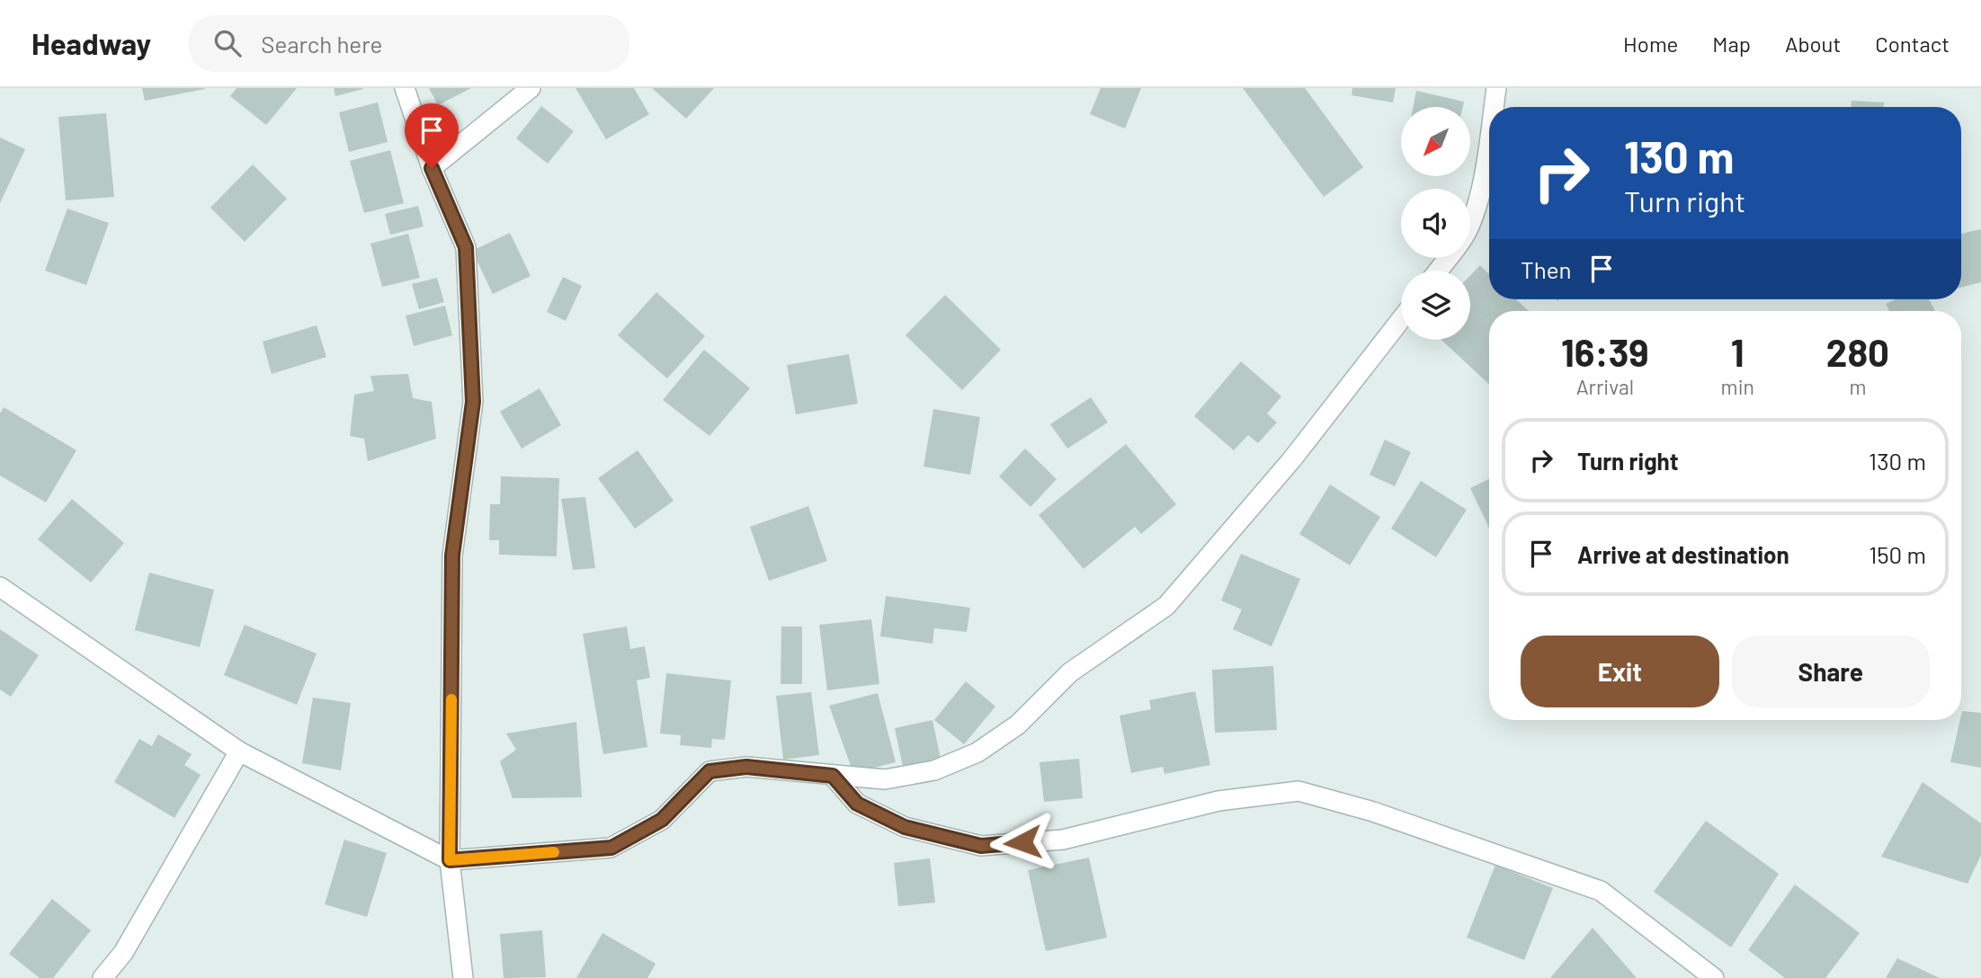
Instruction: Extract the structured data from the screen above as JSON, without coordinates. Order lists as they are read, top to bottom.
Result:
{
  "north": "bottom left",
  "page": {
    "header": "Headway",
    "search": "Search here",
    "nav": [
      "Home",
      "Map",
      "About",
      "Contact"
    ],
    "turn": ["130 m", "Turn right"],
    "then": "Then",
    "eta": [
      "16:39",
      "Arrival",
      "1",
      "min",
      "280",
      "m"
    ],
    "list": [
      {
        "name": "Turn right",
        "value": "130 m"
      },
      {
        "name": "Arrive at destination",
        "value": "150 m"
      }
    ],
    "buttons": ["Exit", "Share"]
  }
}
